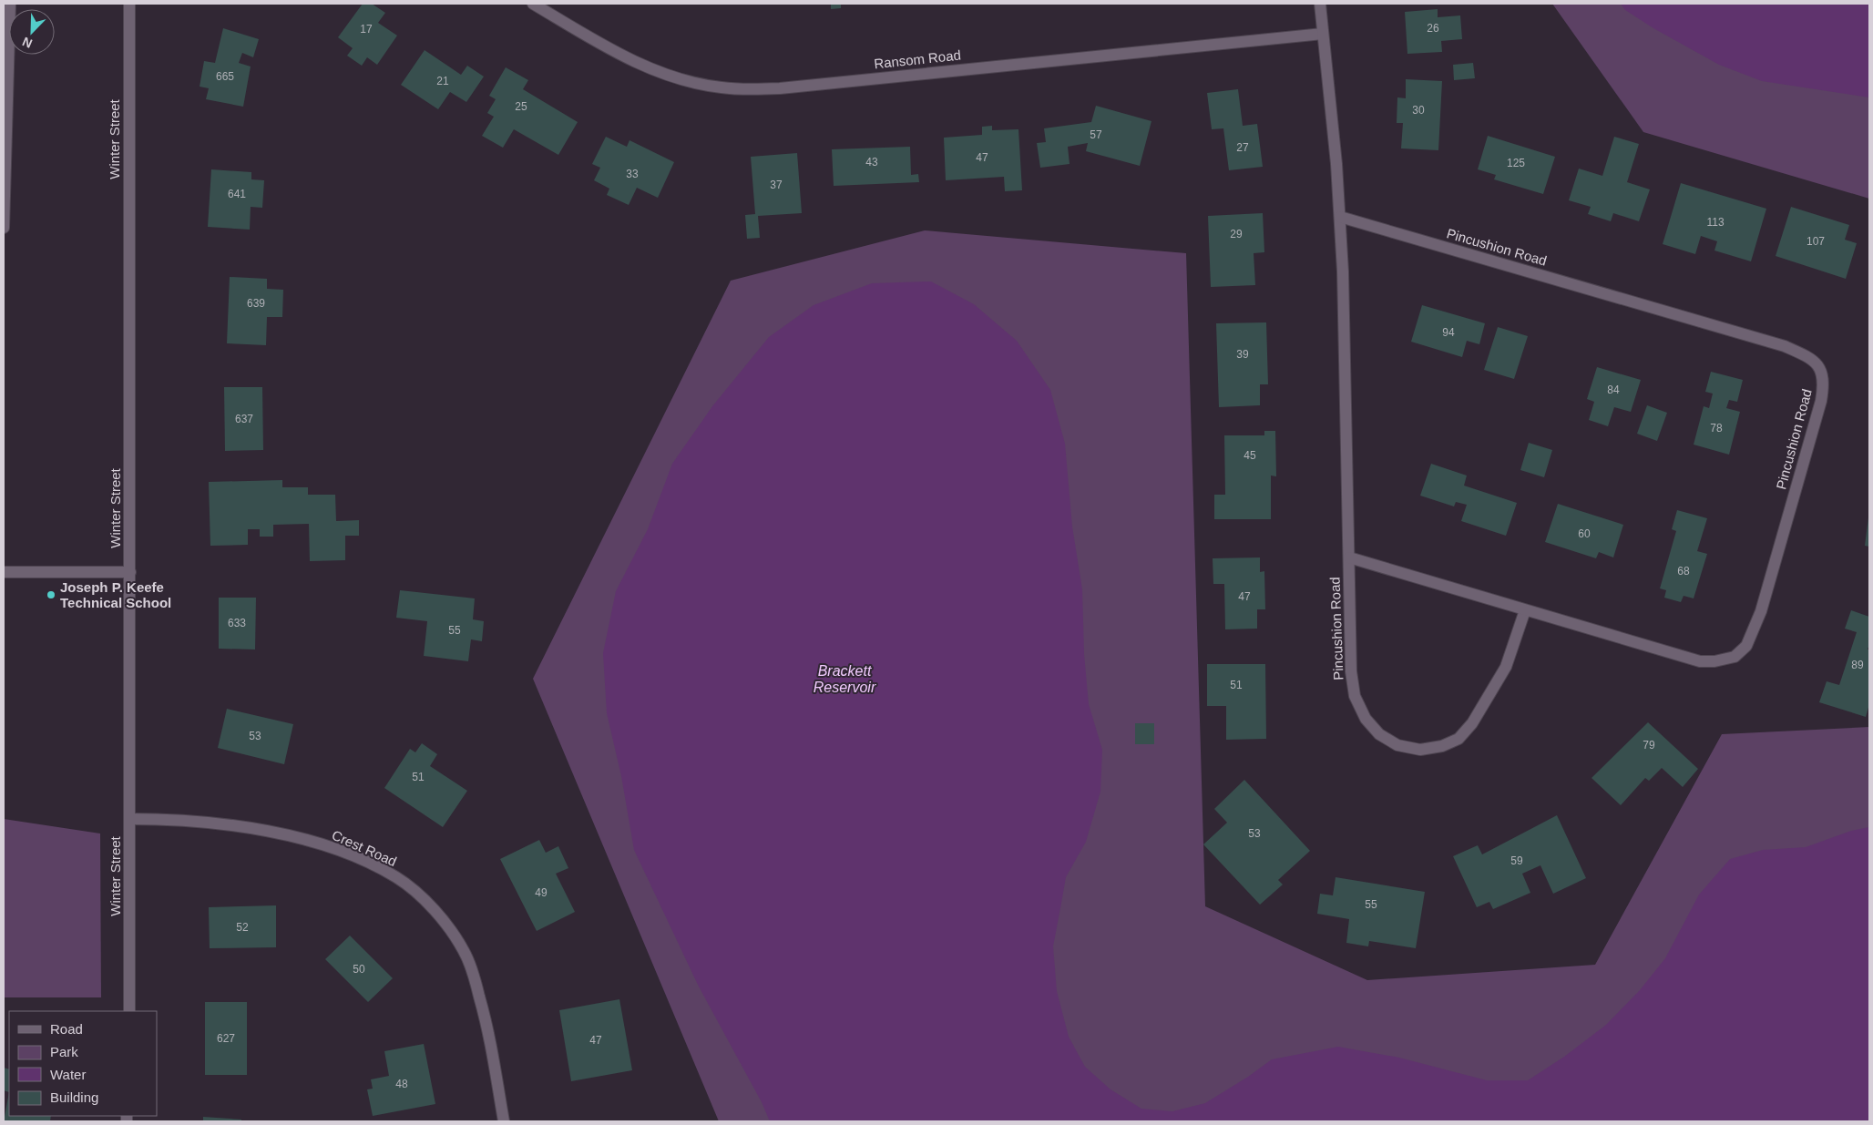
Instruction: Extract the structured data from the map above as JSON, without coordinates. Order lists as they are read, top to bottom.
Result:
{
  "streets": {
    "street": [
      "Ransom Road",
      "Winter Street",
      "Pincushion Road",
      "Crest Road"
    ]
  },
  "crossings": [
    ["Ransom Road", "Pincushion Road"],
    ["Winter Street", "Crest Road"]
  ],
  "water": ["Brackett Reservoir"],
  "places": ["Joseph P. Keefe Technical School"],
  "house_numbers": [
    "26",
    "17",
    "665",
    "21",
    "25",
    "30",
    "57",
    "27",
    "47",
    "43",
    "125",
    "33",
    "37",
    "641",
    "113",
    "29",
    "107",
    "639",
    "94",
    "39",
    "84",
    "637",
    "78",
    "45",
    "60",
    "68",
    "47",
    "633",
    "55",
    "89",
    "51",
    "53",
    "79",
    "51",
    "53",
    "59",
    "49",
    "55",
    "52",
    "50",
    "627",
    "47",
    "48"
  ],
  "legend": [
    "Road",
    "Park",
    "Water",
    "Building"
  ],
  "north": "bottom left"
}
